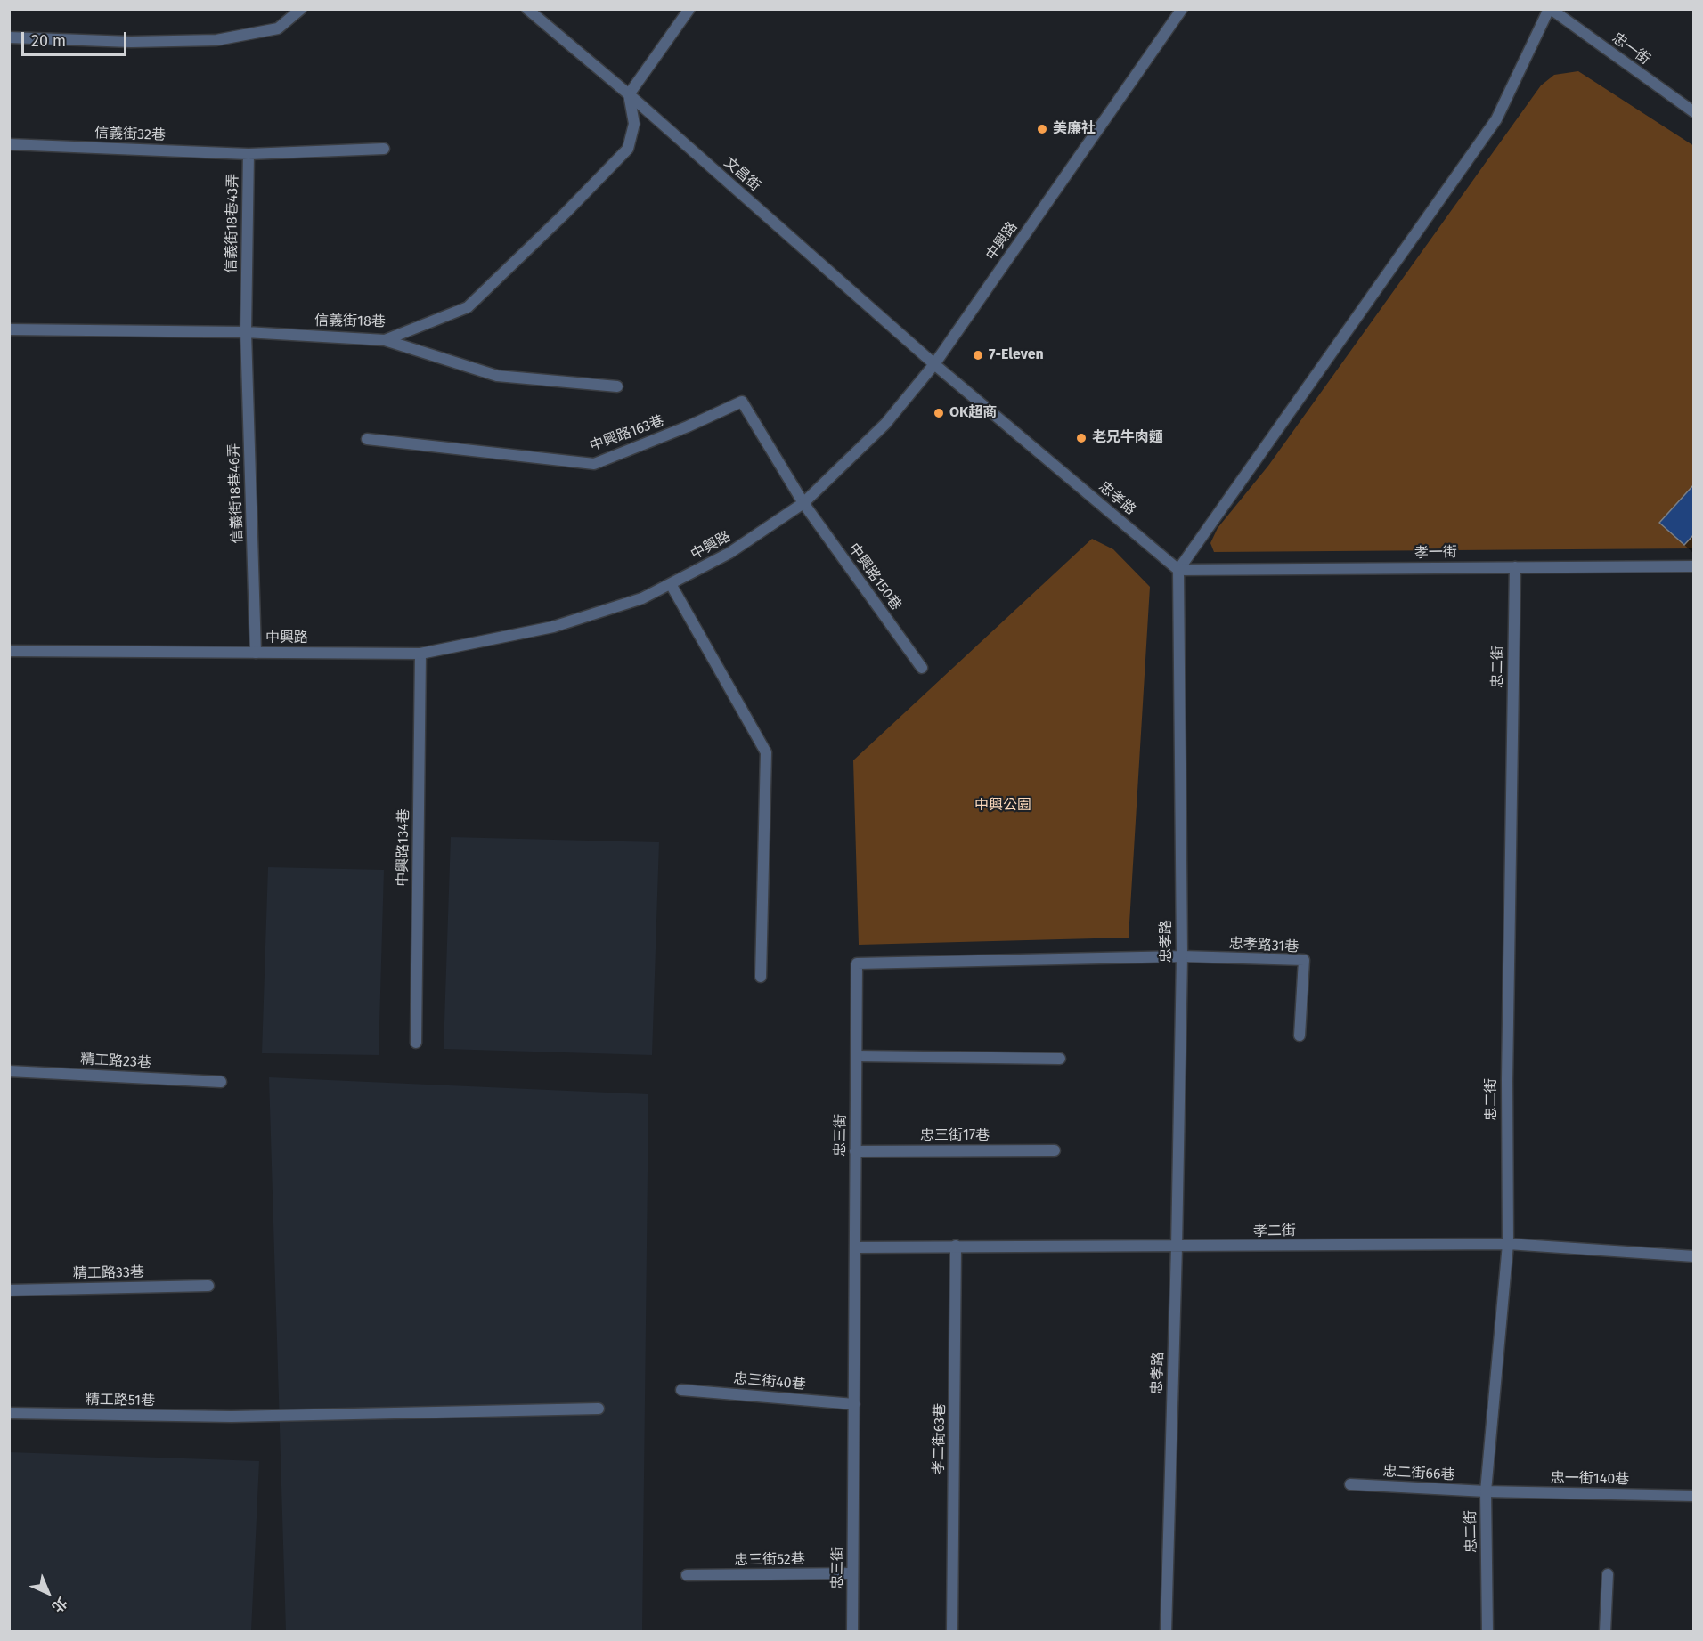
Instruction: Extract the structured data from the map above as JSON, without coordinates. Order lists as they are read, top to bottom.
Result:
{
  "streets": {
    "street": [
      "忠一街",
      "信義街32巷",
      "文昌街",
      "信義街18巷43弄",
      "中興路",
      "信義街18巷",
      "中興路163巷",
      "信義街18巷46弄",
      "忠孝路",
      "孝一街",
      "中興路150巷",
      "忠二街",
      "中興路134巷",
      "忠孝路31巷",
      "精工路23巷",
      "忠三街",
      "忠三街17巷",
      "孝二街",
      "精工路33巷",
      "忠三街40巷",
      "精工路51巷",
      "孝二街63巷",
      "忠二街66巷",
      "忠一街140巷",
      "忠三街52巷"
    ]
  },
  "crossings": [
    ["信義街32巷", "信義街18巷43弄"],
    ["文昌街", "中興路"],
    ["文昌街", "信義街18巷"],
    ["文昌街", "忠孝路"],
    ["信義街18巷43弄", "信義街18巷"],
    ["信義街18巷43弄", "信義街18巷46弄"],
    ["中興路", "中興路163巷"],
    ["中興路", "信義街18巷46弄"],
    ["中興路", "忠孝路"],
    ["中興路", "中興路150巷"],
    ["中興路", "中興路134巷"],
    ["信義街18巷", "信義街18巷46弄"],
    ["中興路163巷", "中興路150巷"],
    ["忠孝路", "孝一街"],
    ["忠孝路", "忠孝路31巷"],
    ["忠孝路", "忠三街"],
    ["忠孝路", "孝二街"],
    ["孝一街", "忠二街"],
    ["忠二街", "孝二街"],
    ["忠二街", "忠二街66巷"],
    ["忠二街", "忠一街140巷"],
    ["忠孝路31巷", "忠三街"],
    ["忠三街", "忠三街17巷"],
    ["忠三街", "孝二街"],
    ["忠三街", "忠三街40巷"],
    ["忠三街", "忠三街52巷"],
    ["孝二街", "孝二街63巷"],
    ["忠二街66巷", "忠一街140巷"]
  ],
  "parks": ["中興公園"],
  "places": [
    "美廉社",
    "7-Eleven",
    "OK超商",
    "老兄牛肉麵"
  ],
  "scale_bar": "20 m",
  "north": "bottom right"
}
